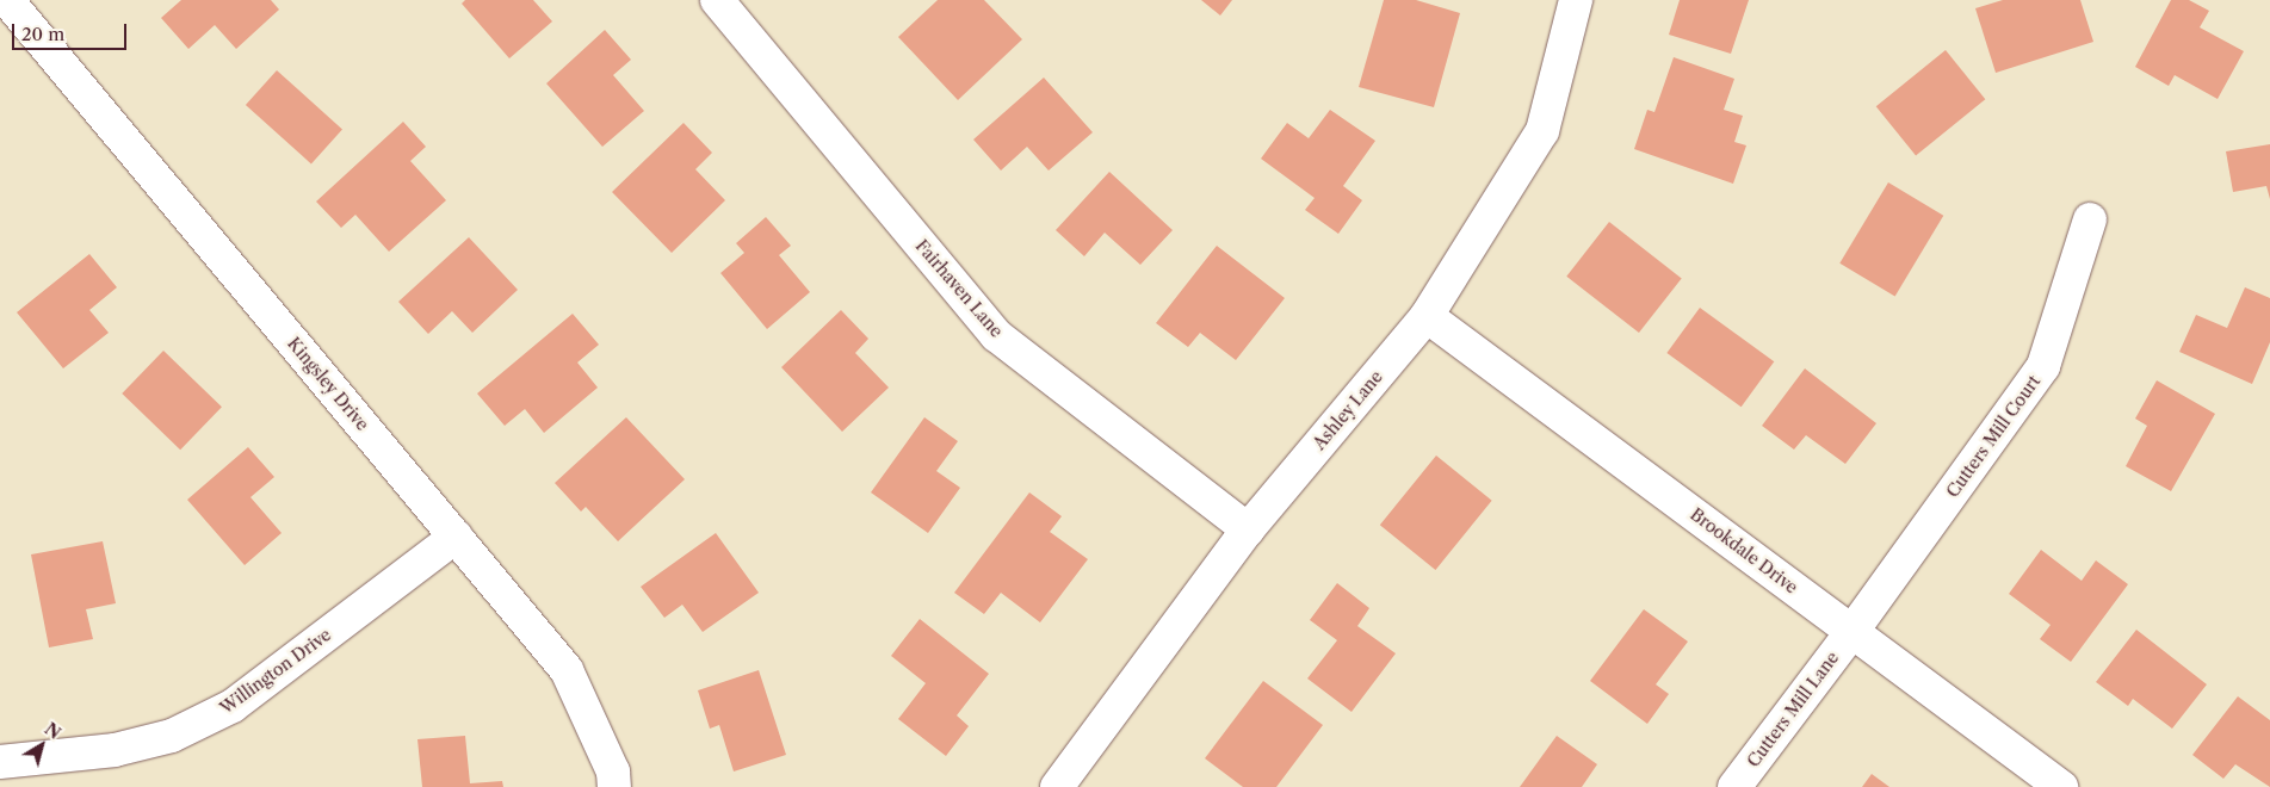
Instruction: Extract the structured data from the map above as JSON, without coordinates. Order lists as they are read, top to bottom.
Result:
{
  "streets": {
    "street": [
      "Fairhaven Lane",
      "Kingsley Drive",
      "Ashley Lane",
      "Cutters Mill Court",
      "Brookdale Drive",
      "Willington Drive",
      "Cutters Mill Lane"
    ]
  },
  "crossings": [
    ["Fairhaven Lane", "Ashley Lane"],
    ["Kingsley Drive", "Willington Drive"],
    ["Ashley Lane", "Brookdale Drive"],
    ["Cutters Mill Court", "Brookdale Drive"],
    ["Cutters Mill Court", "Cutters Mill Lane"],
    ["Brookdale Drive", "Cutters Mill Lane"]
  ],
  "scale_bar": "20 m",
  "north": "top right"
}
